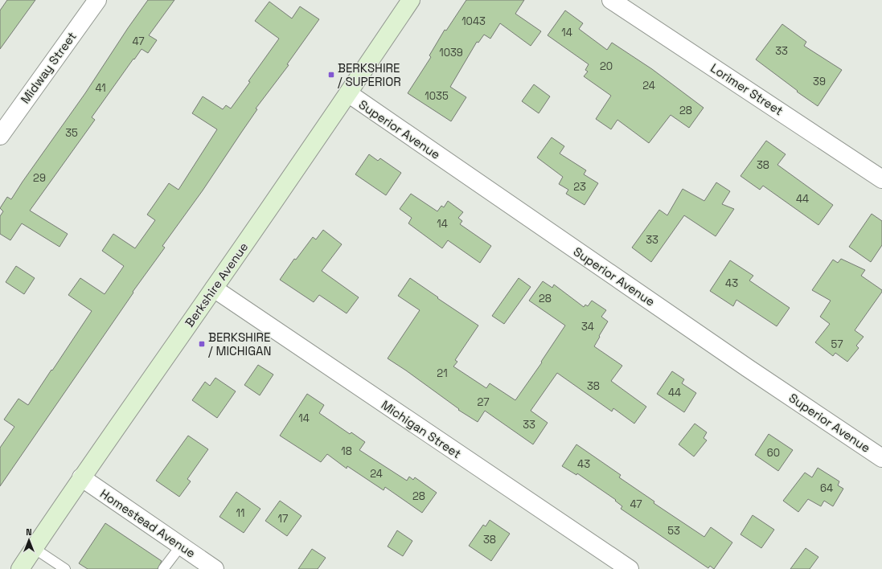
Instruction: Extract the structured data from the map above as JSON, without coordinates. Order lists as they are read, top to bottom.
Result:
{
  "streets": {
    "main road": ["Berkshire Avenue"],
    "street": [
      "Midway Street",
      "Lorimer Street",
      "Superior Avenue",
      "Michigan Street",
      "Homestead Avenue"
    ]
  },
  "crossings": [
    ["Superior Avenue", "Berkshire Avenue"],
    ["Berkshire Avenue", "Michigan Street"],
    ["Berkshire Avenue", "Homestead Avenue"]
  ],
  "places": {
    "transit": ["BERKSHIRE / SUPERIOR", "BERKSHIRE / MICHIGAN"]
  },
  "house_numbers": [
    "1043",
    "14",
    "47",
    "33",
    "1039",
    "20",
    "39",
    "24",
    "41",
    "1035",
    "28",
    "35",
    "38",
    "29",
    "23",
    "44",
    "14",
    "33",
    "43",
    "28",
    "34",
    "57",
    "21",
    "38",
    "44",
    "27",
    "14",
    "33",
    "18",
    "60",
    "43",
    "24",
    "64",
    "28",
    "47",
    "11",
    "17",
    "53",
    "38"
  ],
  "north": "top"
}
